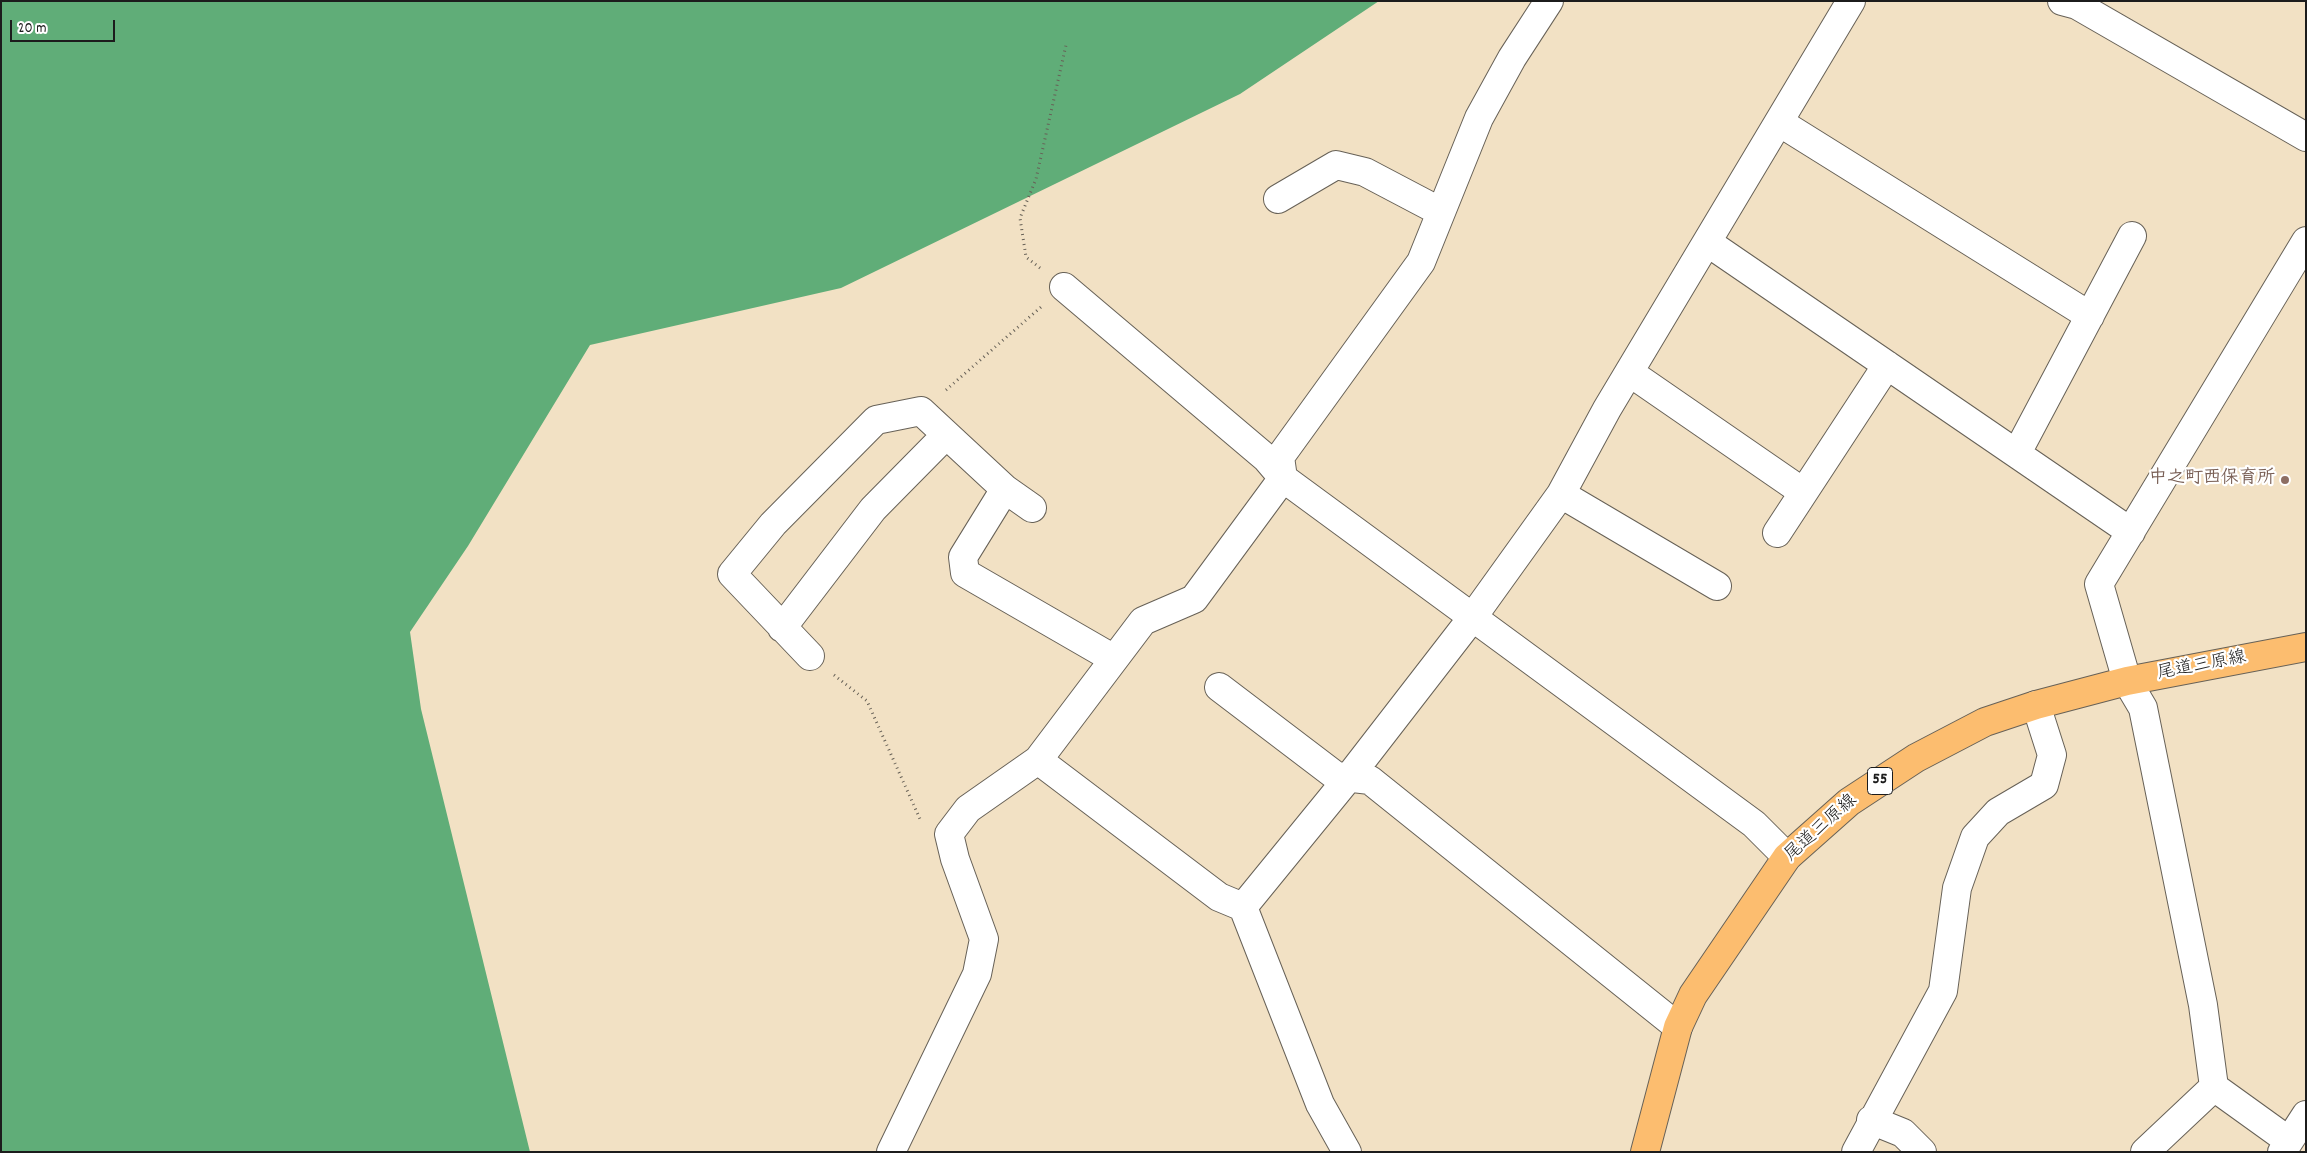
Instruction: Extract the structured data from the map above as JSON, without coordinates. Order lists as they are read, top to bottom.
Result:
{
  "streets": {
    "main road": ["尾道三原線", "55"]
  },
  "places": ["中之町西保育所"],
  "scale_bar": "20 m"
}
